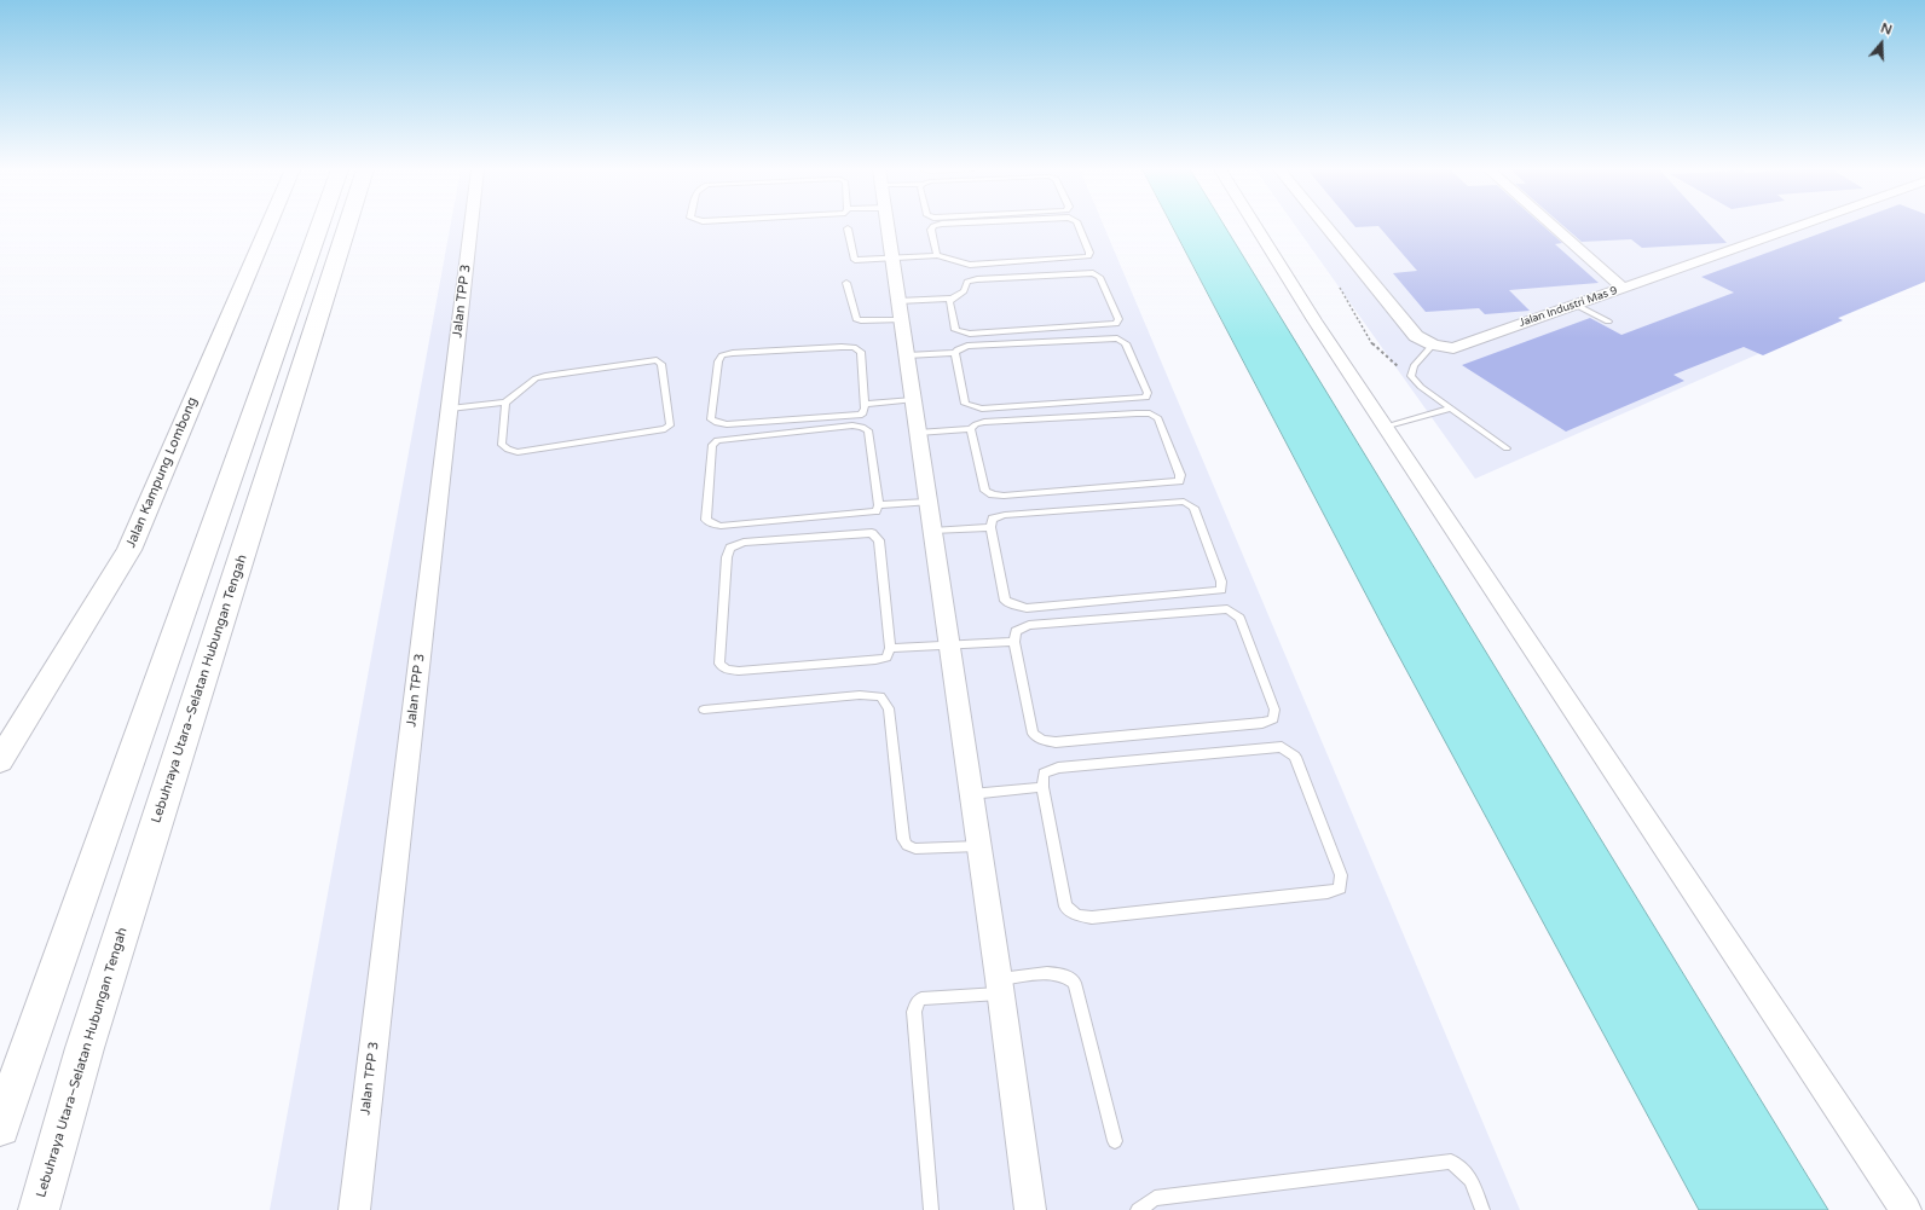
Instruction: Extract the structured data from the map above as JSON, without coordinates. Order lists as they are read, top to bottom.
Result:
{
  "streets": {
    "highway": ["Lebuhraya Utara–Selatan Hubungan Tengah"],
    "street": ["Jalan TPP 3", "Jalan Industri Mas 9", "Jalan Kampung Lombong"]
  },
  "north": "top"
}
